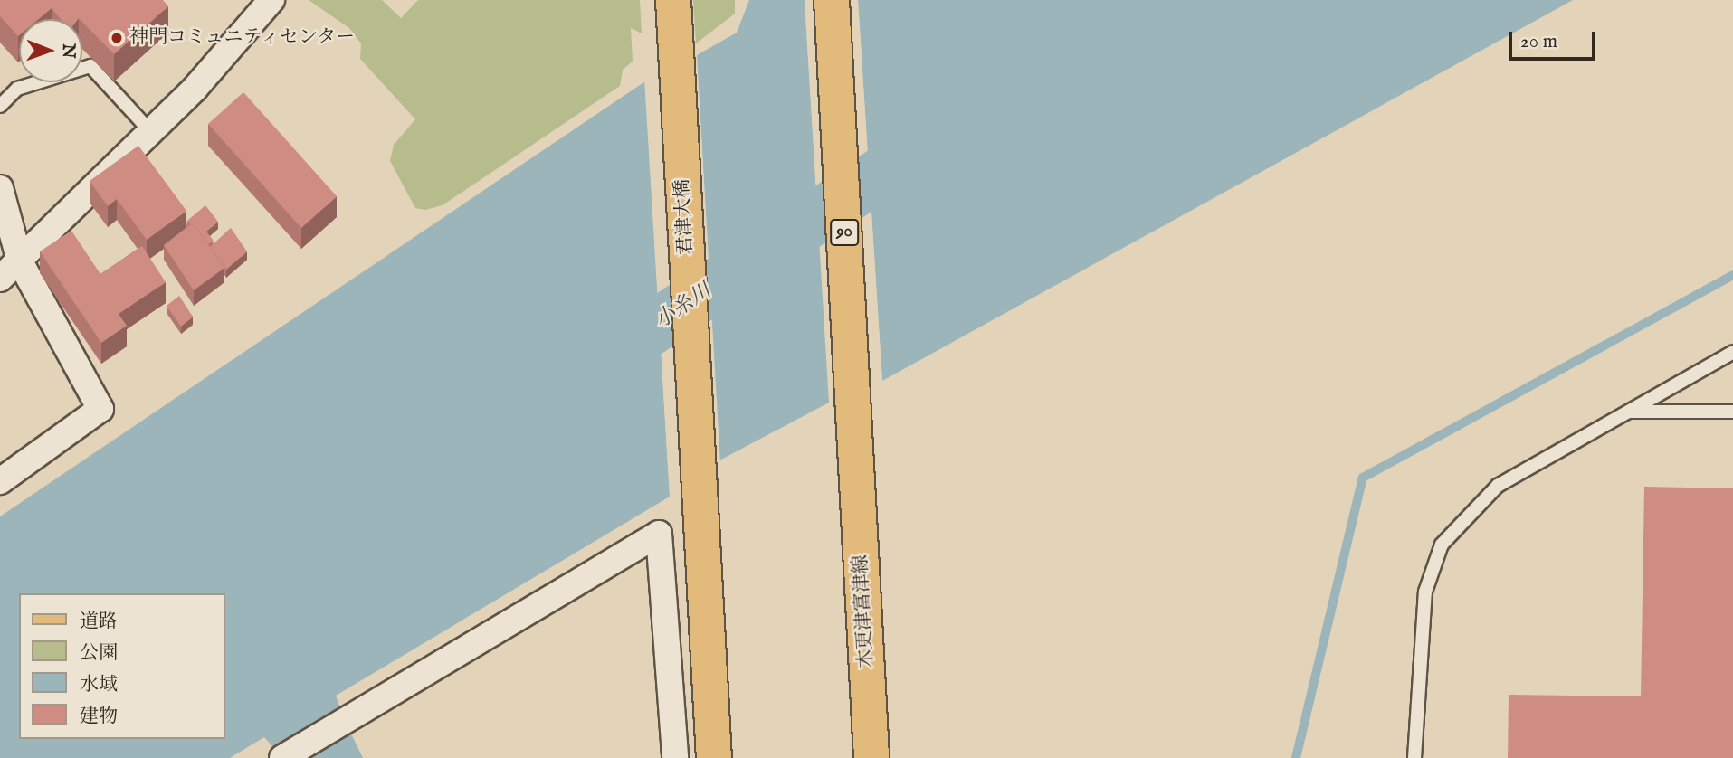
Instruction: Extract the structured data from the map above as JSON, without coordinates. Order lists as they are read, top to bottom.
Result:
{
  "streets": {
    "main road": ["君津大橋", "90", "木更津富津線"]
  },
  "water": ["小糸川"],
  "places": ["神門コミュニティセンター"],
  "legend": [
    "道路",
    "公園",
    "水域",
    "建物"
  ],
  "scale_bar": "20 m",
  "north": "right"
}
